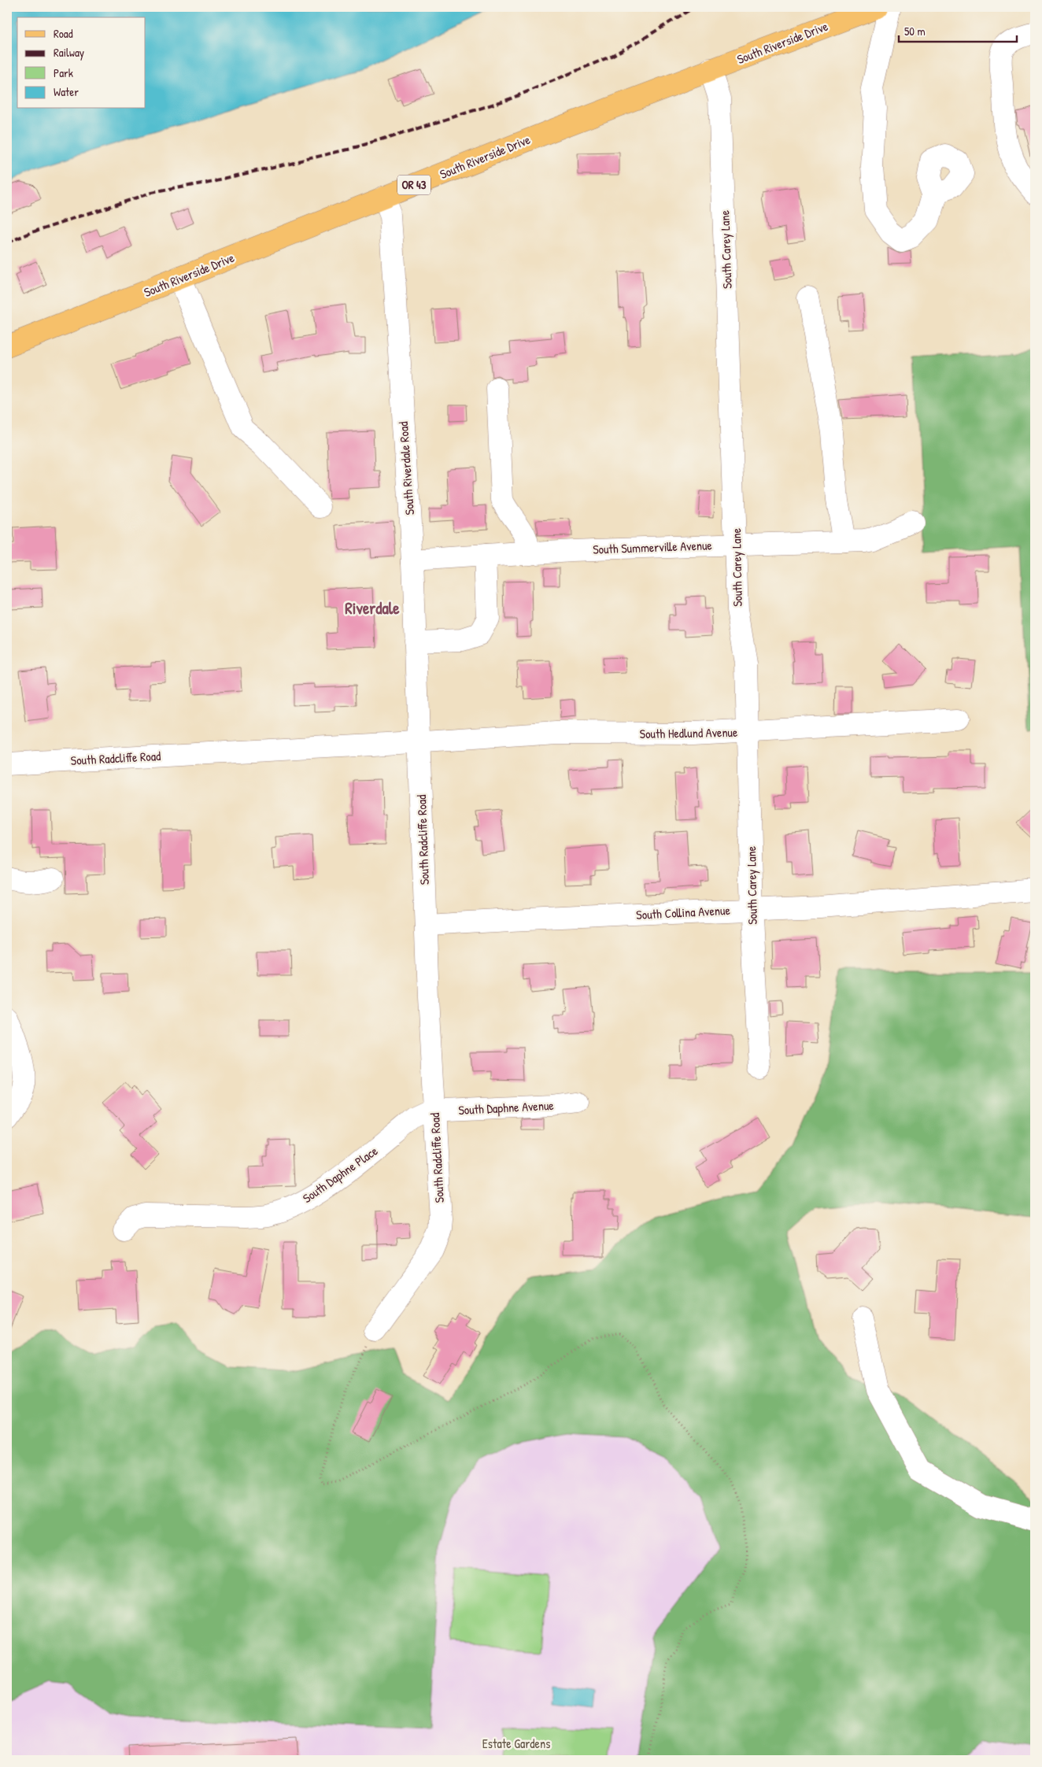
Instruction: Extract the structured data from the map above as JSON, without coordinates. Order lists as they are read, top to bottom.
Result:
{
  "streets": {
    "main road": ["South Riverside Drive", "OR 43"],
    "street": [
      "South Carey Lane",
      "South Riverdale Road",
      "South Summerville Avenue",
      "South Hedlund Avenue",
      "South Radcliffe Road",
      "South Collina Avenue",
      "South Daphne Avenue",
      "South Daphne Place"
    ]
  },
  "crossings": [
    ["South Riverside Drive", "South Carey Lane"],
    ["South Riverside Drive", "South Riverdale Road"],
    ["South Carey Lane", "South Summerville Avenue"],
    ["South Carey Lane", "South Hedlund Avenue"],
    ["South Carey Lane", "South Collina Avenue"],
    ["South Riverdale Road", "South Summerville Avenue"],
    ["South Riverdale Road", "South Hedlund Avenue"],
    ["South Riverdale Road", "South Radcliffe Road"],
    ["South Hedlund Avenue", "South Radcliffe Road"],
    ["South Radcliffe Road", "South Collina Avenue"],
    ["South Radcliffe Road", "South Daphne Avenue"],
    ["South Radcliffe Road", "South Daphne Place"],
    ["South Daphne Avenue", "South Daphne Place"]
  ],
  "districts": ["Riverdale"],
  "parks": ["Estate Gardens"],
  "legend": [
    "Road",
    "Railway",
    "Park",
    "Water"
  ],
  "scale_bar": "50 m"
}
